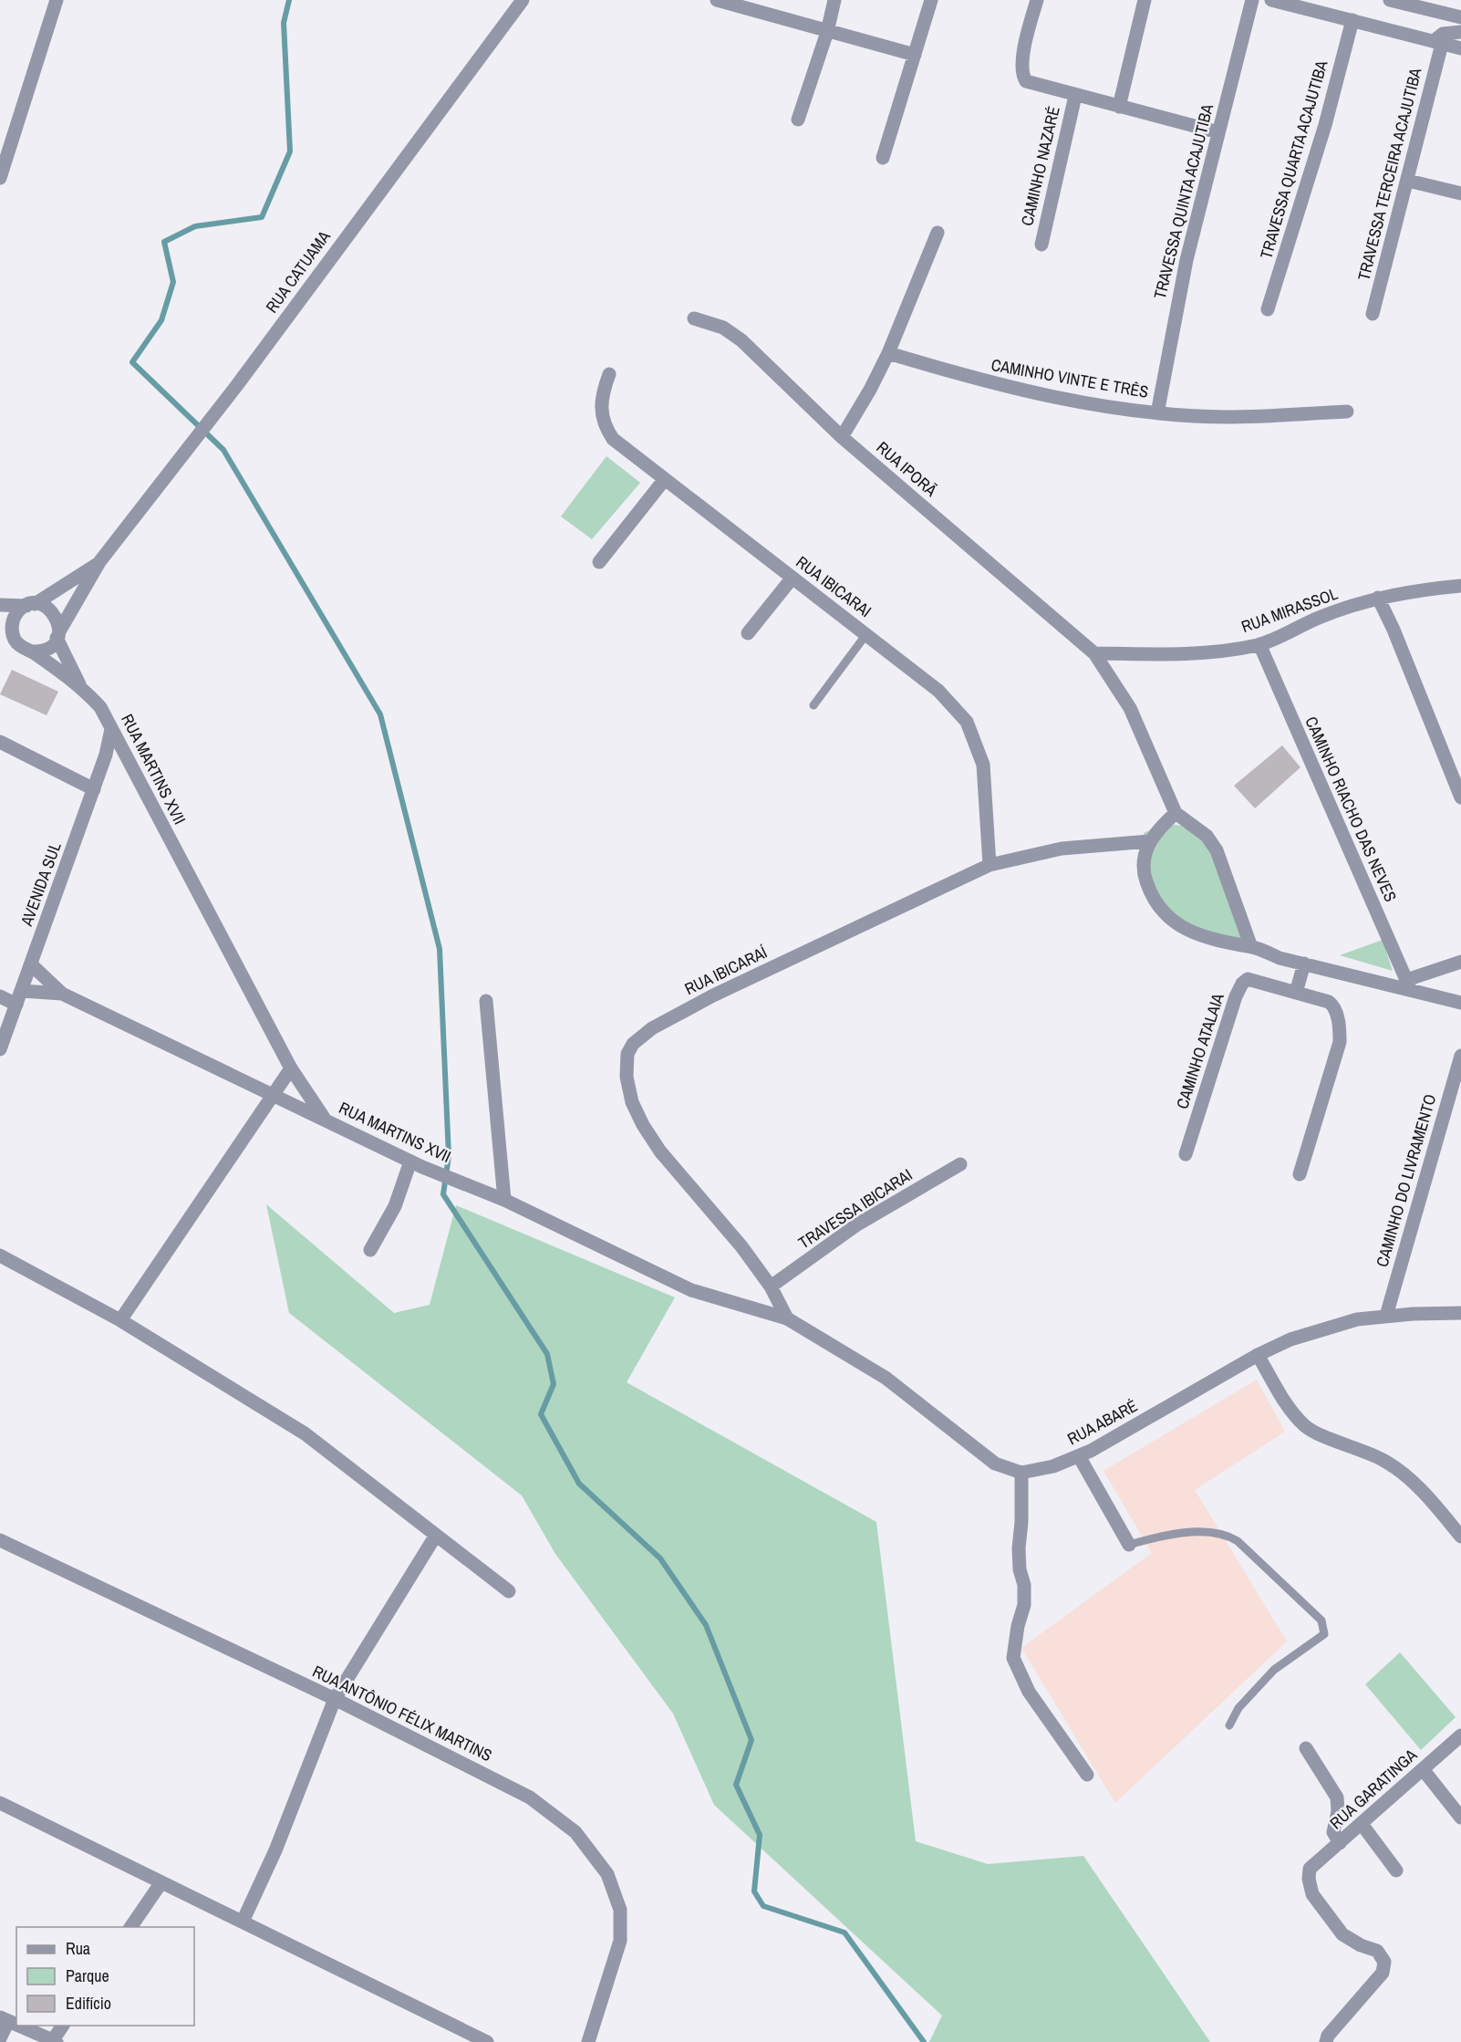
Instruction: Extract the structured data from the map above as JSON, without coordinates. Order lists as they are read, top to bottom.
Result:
{
  "streets": {
    "street": [
      "TRAVESSA QUARTA ACAJUTIBA",
      "CAMINHO NAZARÉ",
      "TRAVESSA TERCEIRA ACAJUTIBA",
      "TRAVESSA QUINTA ACAJUTIBA",
      "RUA CATUAMA",
      "CAMINHO VINTE E TRÊS",
      "RUA IPORÃ",
      "RUA IBICARAI",
      "RUA MIRASSOL",
      "RUA MARTINS XVII",
      "CAMINHO RIACHO DAS NEVES",
      "AVENIDA SUL",
      "RUA IBICARAÍ",
      "CAMINHO ATALAIA",
      "CAMINHO DO LIVRAMENTO",
      "TRAVESSA IBICARAI",
      "RUA ABARÉ",
      "RUA ANTÔNIO FÉLIX MARTINS",
      "RUA GARATINGA"
    ]
  },
  "crossings": [
    ["TRAVESSA QUINTA ACAJUTIBA", "CAMINHO VINTE E TRÊS"],
    ["RUA CATUAMA", "RUA MARTINS XVII"],
    ["RUA IPORÃ", "RUA MIRASSOL"],
    ["RUA IBICARAI", "RUA IBICARAÍ"],
    ["RUA MIRASSOL", "CAMINHO RIACHO DAS NEVES"],
    ["RUA MARTINS XVII", "AVENIDA SUL"],
    ["RUA MARTINS XVII", "RUA IBICARAÍ"],
    ["RUA IBICARAÍ", "TRAVESSA IBICARAI"],
    ["CAMINHO DO LIVRAMENTO", "RUA ABARÉ"]
  ],
  "legend": ["Rua", "Parque", "Edifício"]
}
